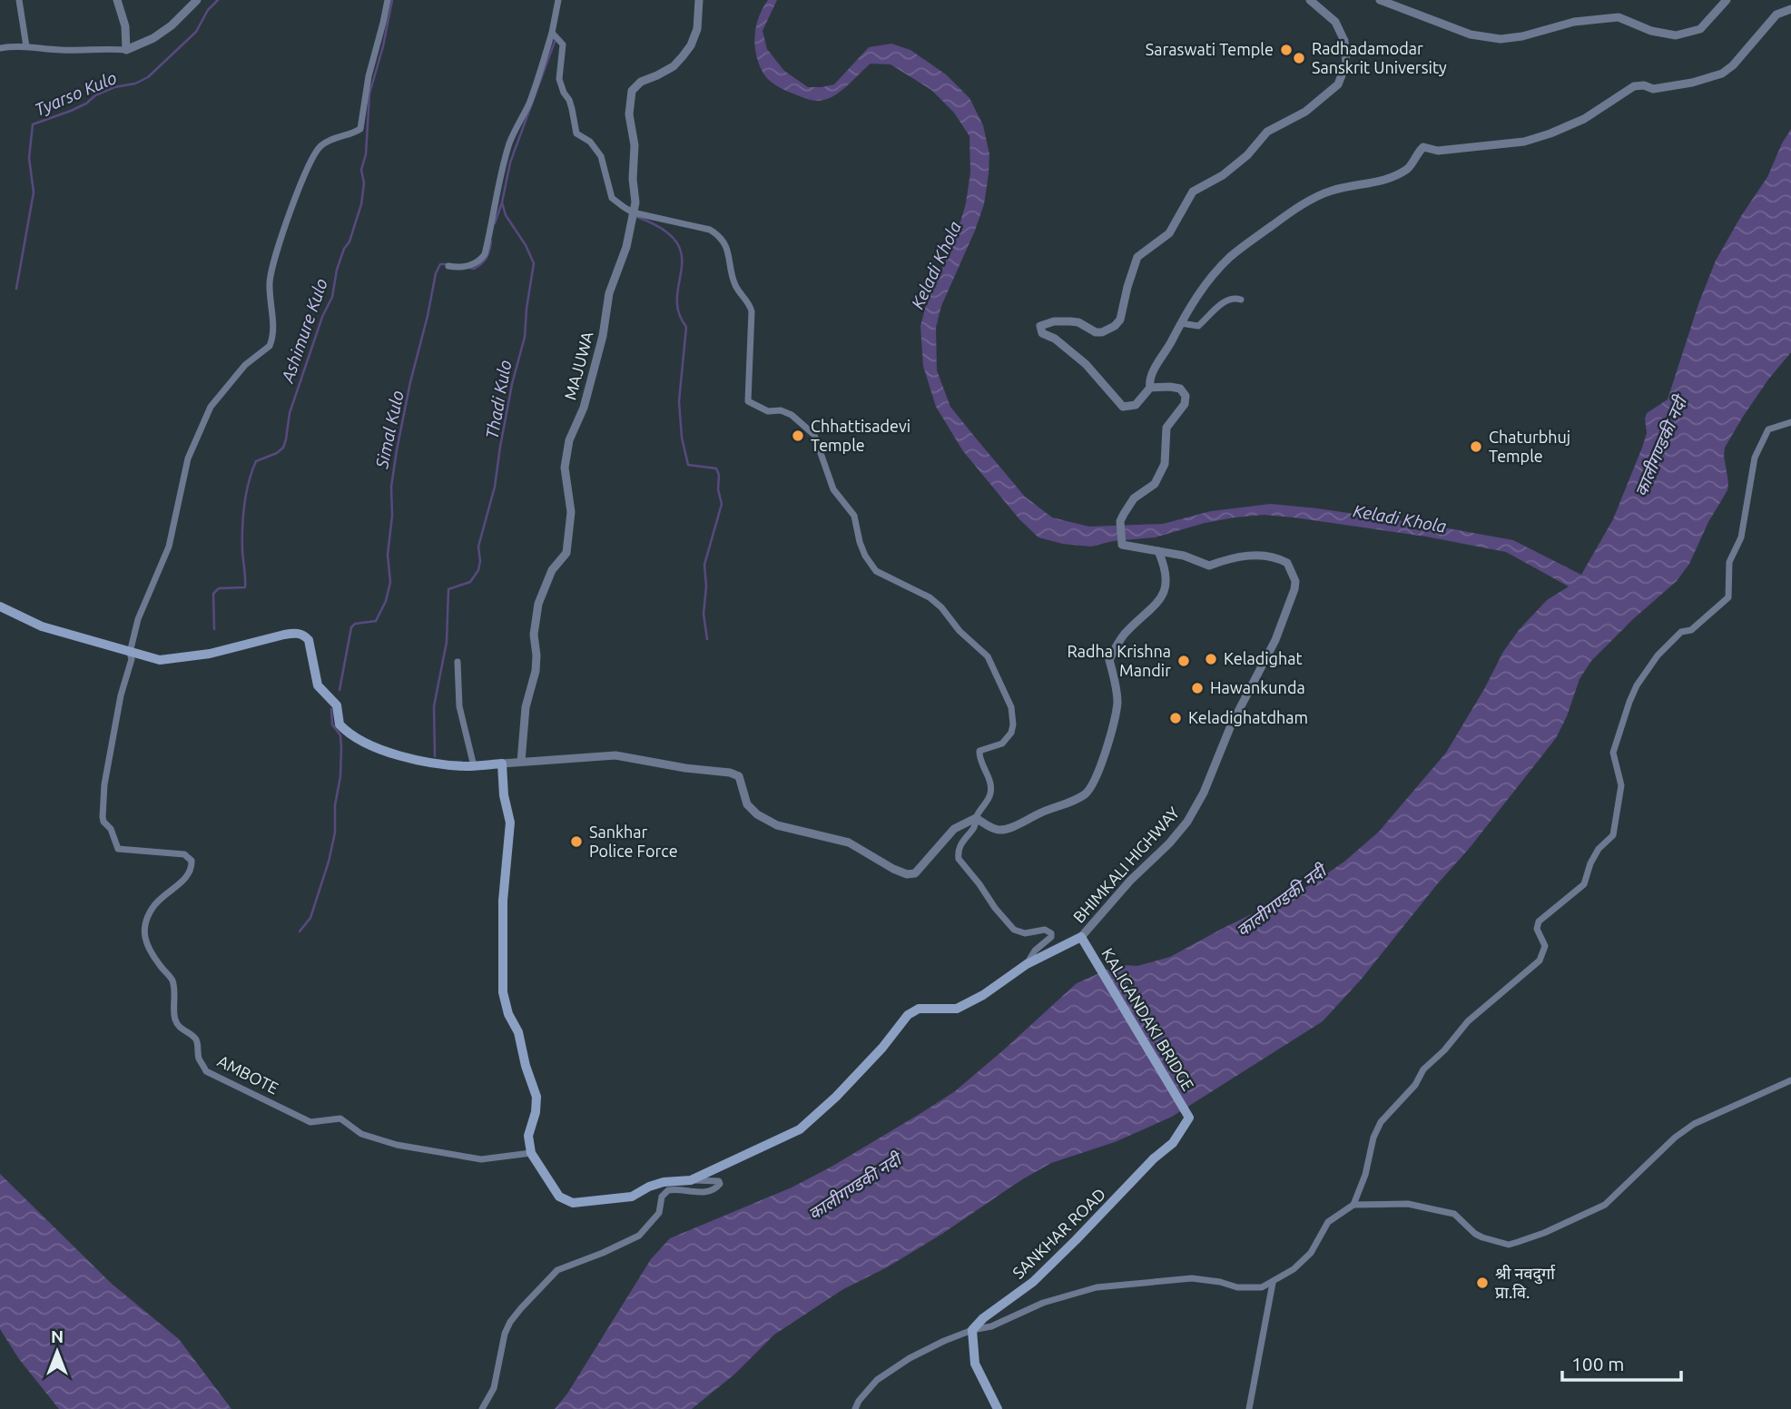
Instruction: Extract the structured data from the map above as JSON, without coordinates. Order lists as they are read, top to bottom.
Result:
{
  "streets": {
    "main road": ["KALIGANDAKI BRIDGE", "SANKHAR ROAD"],
    "street": ["MAJUWA", "BHIMKALI HIGHWAY", "AMBOTE"]
  },
  "crossings": [
    ["BHIMKALI HIGHWAY", "KALIGANDAKI BRIDGE"],
    ["KALIGANDAKI BRIDGE", "SANKHAR ROAD"]
  ],
  "water": [
    "Tyarso Kulo",
    "Keladi Khola",
    "Ashimure Kulo",
    "Thadi Kulo",
    "Simal Kulo",
    "कालीगण्डकी नदी"
  ],
  "places": [
    "Saraswati Temple",
    "Radhadamodar Sanskrit University",
    "Chhattisadevi Temple",
    "Chaturbhuj Temple",
    "Keladighat",
    "Radha Krishna Mandir",
    "Hawankunda",
    "Keladighatdham",
    "Sankhar Police Force",
    "श्री नवदुर्गा प्रा.वि."
  ],
  "scale_bar": "100 m",
  "north": "top"
}
